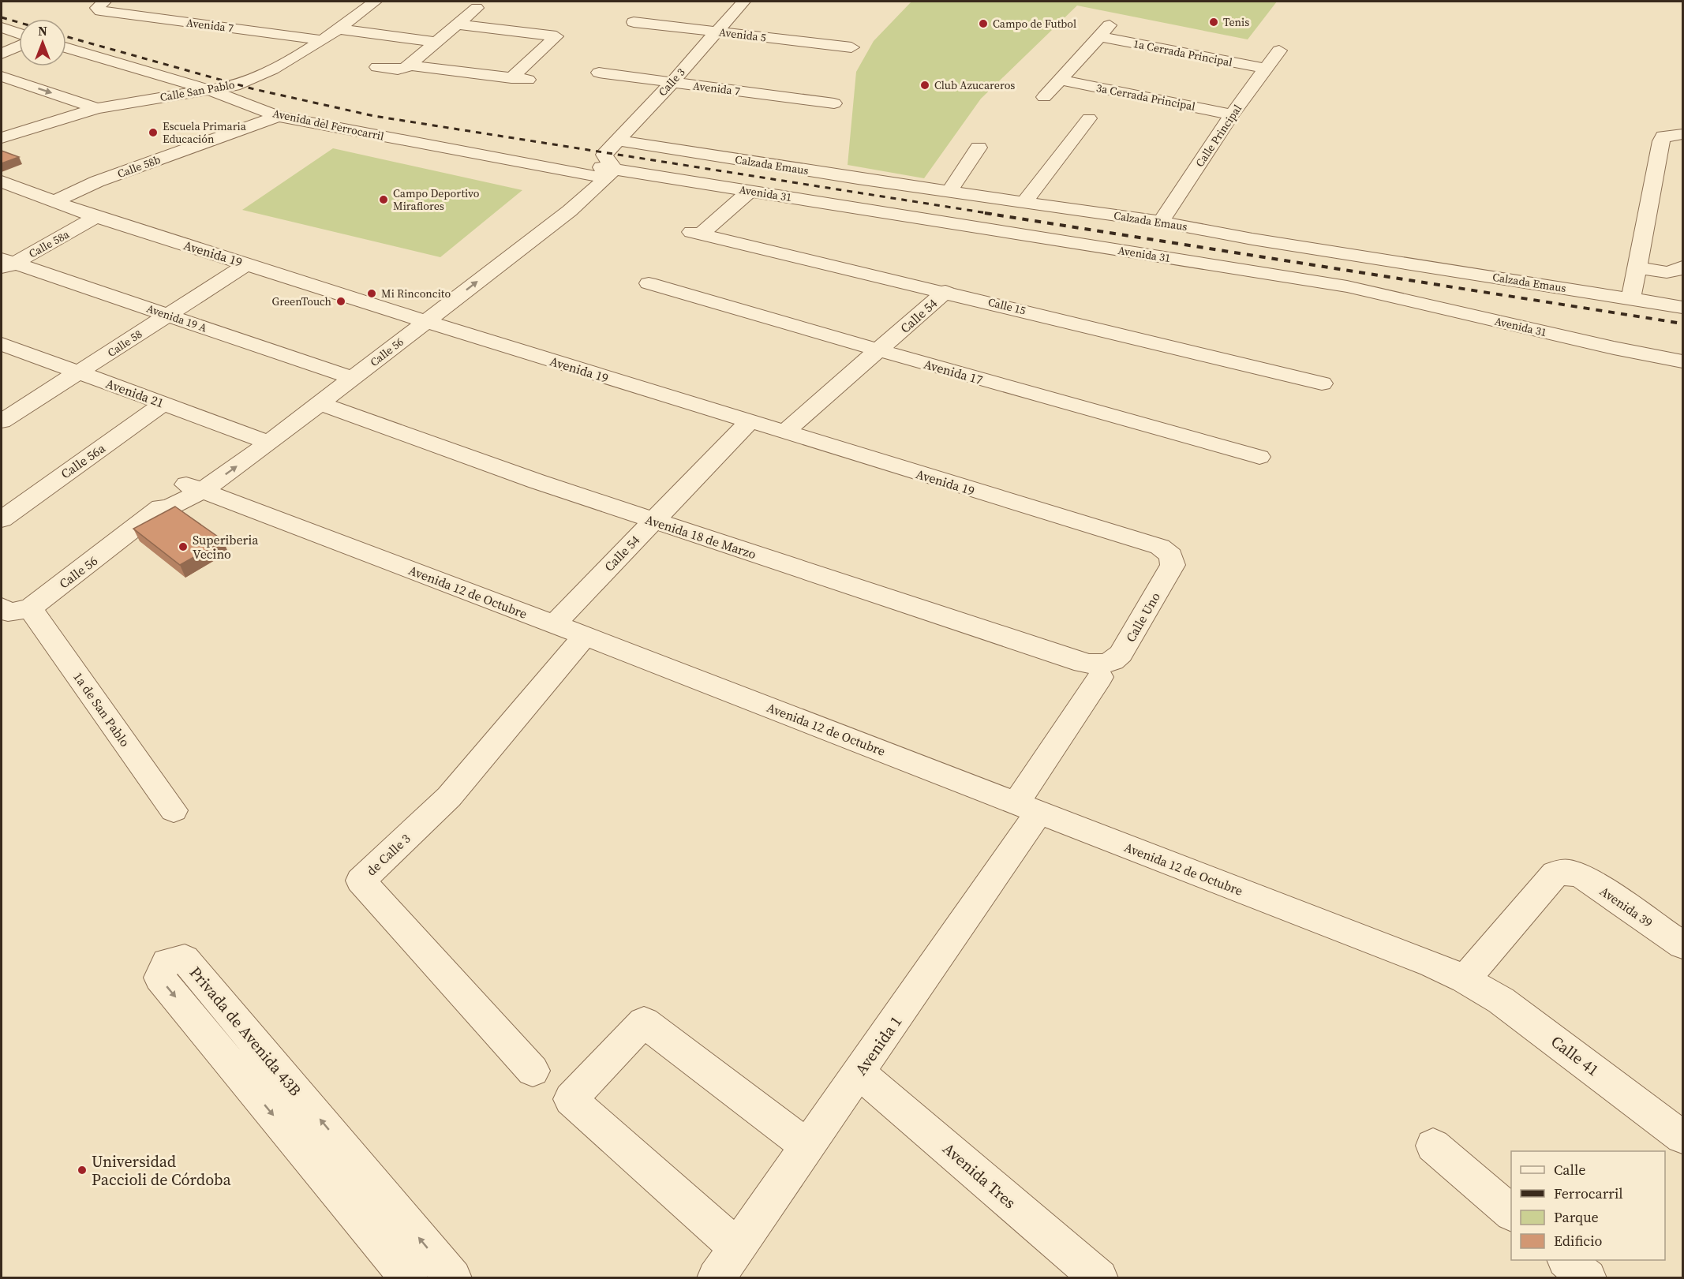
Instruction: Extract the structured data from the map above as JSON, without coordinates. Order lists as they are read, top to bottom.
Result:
{
  "streets": {
    "street": [
      "Avenida 7",
      "Avenida 5",
      "1a Cerrada Principal",
      "Calle 3",
      "Calle San Pablo",
      "3a Cerrada Principal",
      "Avenida del Ferrocarril",
      "Calle Principal",
      "Calzada Emaus",
      "Calle 58b",
      "Avenida 31",
      "Calle 58a",
      "Avenida 19",
      "Calle 15",
      "Calle 54",
      "Avenida 19 A",
      "Calle 58",
      "Calle 56",
      "Avenida 17",
      "Avenida 21",
      "Calle 56a",
      "Avenida 18 de Marzo",
      "Avenida 12 de Octubre",
      "Calle Uno",
      "1a de San Pablo",
      "de Calle 3",
      "Avenida 39",
      "Privada de Avenida 43B",
      "Avenida 1",
      "Calle 41",
      "Avenida Tres"
    ]
  },
  "crossings": [
    ["Avenida 7", "Calle 3"],
    ["Avenida 7", "Calle San Pablo"],
    ["Avenida 5", "Calle 3"],
    ["1a Cerrada Principal", "3a Cerrada Principal"],
    ["1a Cerrada Principal", "Calle Principal"],
    ["Calle 3", "Avenida del Ferrocarril"],
    ["Calle 3", "Calzada Emaus"],
    ["Calle 3", "Avenida 31"],
    ["Calle 3", "Calle 56"],
    ["Calle San Pablo", "Avenida del Ferrocarril"],
    ["3a Cerrada Principal", "Calle Principal"],
    ["Avenida del Ferrocarril", "Calle 58b"],
    ["Avenida del Ferrocarril", "Avenida 31"],
    ["Avenida del Ferrocarril", "Calle 56"],
    ["Calle Principal", "Calzada Emaus"],
    ["Calle 58b", "Avenida 19"],
    ["Avenida 31", "Calle 15"],
    ["Avenida 31", "Calle 56"],
    ["Calle 58a", "Avenida 19"],
    ["Calle 58a", "Avenida 19 A"],
    ["Avenida 19", "Calle 54"],
    ["Avenida 19", "Calle 58"],
    ["Avenida 19", "Calle 56"],
    ["Avenida 19", "Calle Uno"],
    ["Calle 15", "Calle 54"],
    ["Calle 54", "Avenida 17"],
    ["Calle 54", "Avenida 18 de Marzo"],
    ["Calle 54", "Avenida 12 de Octubre"],
    ["Avenida 19 A", "Calle 58"],
    ["Avenida 19 A", "Calle 56"],
    ["Calle 58", "Avenida 21"],
    ["Calle 56", "Avenida 21"],
    ["Calle 56", "Avenida 18 de Marzo"],
    ["Calle 56", "Avenida 12 de Octubre"],
    ["Calle 56", "1a de San Pablo"],
    ["Avenida 21", "Calle 56a"],
    ["Avenida 18 de Marzo", "Calle Uno"],
    ["Avenida 12 de Octubre", "de Calle 3"],
    ["Avenida 12 de Octubre", "Avenida 39"],
    ["Avenida 12 de Octubre", "Avenida 1"],
    ["Avenida 12 de Octubre", "Calle 41"],
    ["Avenida 39", "Calle 41"],
    ["Avenida 1", "Avenida Tres"]
  ],
  "places": [
    "Tenis",
    "Campo de Futbol",
    "Club Azucareros",
    "Escuela Primaria Educación",
    "Campo Deportivo Miraflores",
    "Mi Rinconcito",
    "GreenTouch",
    "Superiberia Vecino",
    "Universidad Paccioli de Córdoba"
  ],
  "legend": [
    "Calle",
    "Ferrocarril",
    "Parque",
    "Edificio"
  ],
  "north": "top"
}
